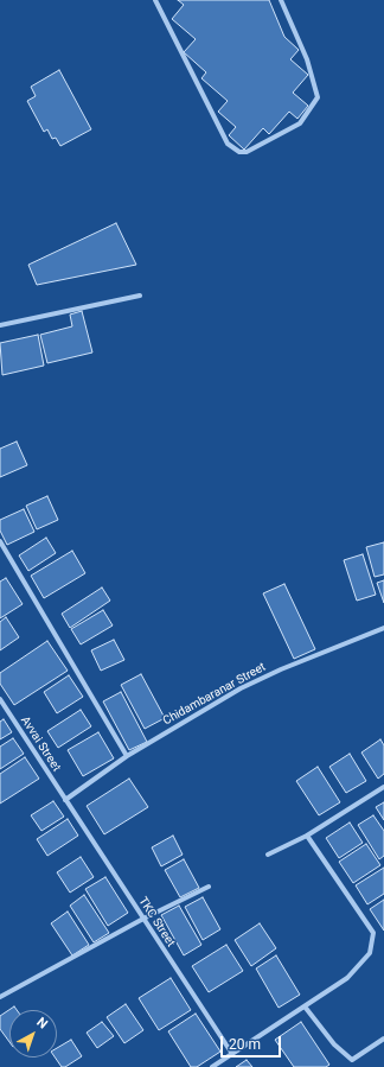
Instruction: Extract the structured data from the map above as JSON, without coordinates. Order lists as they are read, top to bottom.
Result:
{
  "streets": {
    "street": ["Chidambaranar Street", "Avvai Street", "TKC Street"]
  },
  "crossings": [
    ["Chidambaranar Street", "Avvai Street"],
    ["Chidambaranar Street", "TKC Street"],
    ["Avvai Street", "TKC Street"]
  ],
  "scale_bar": "20 m",
  "north": "top right"
}
